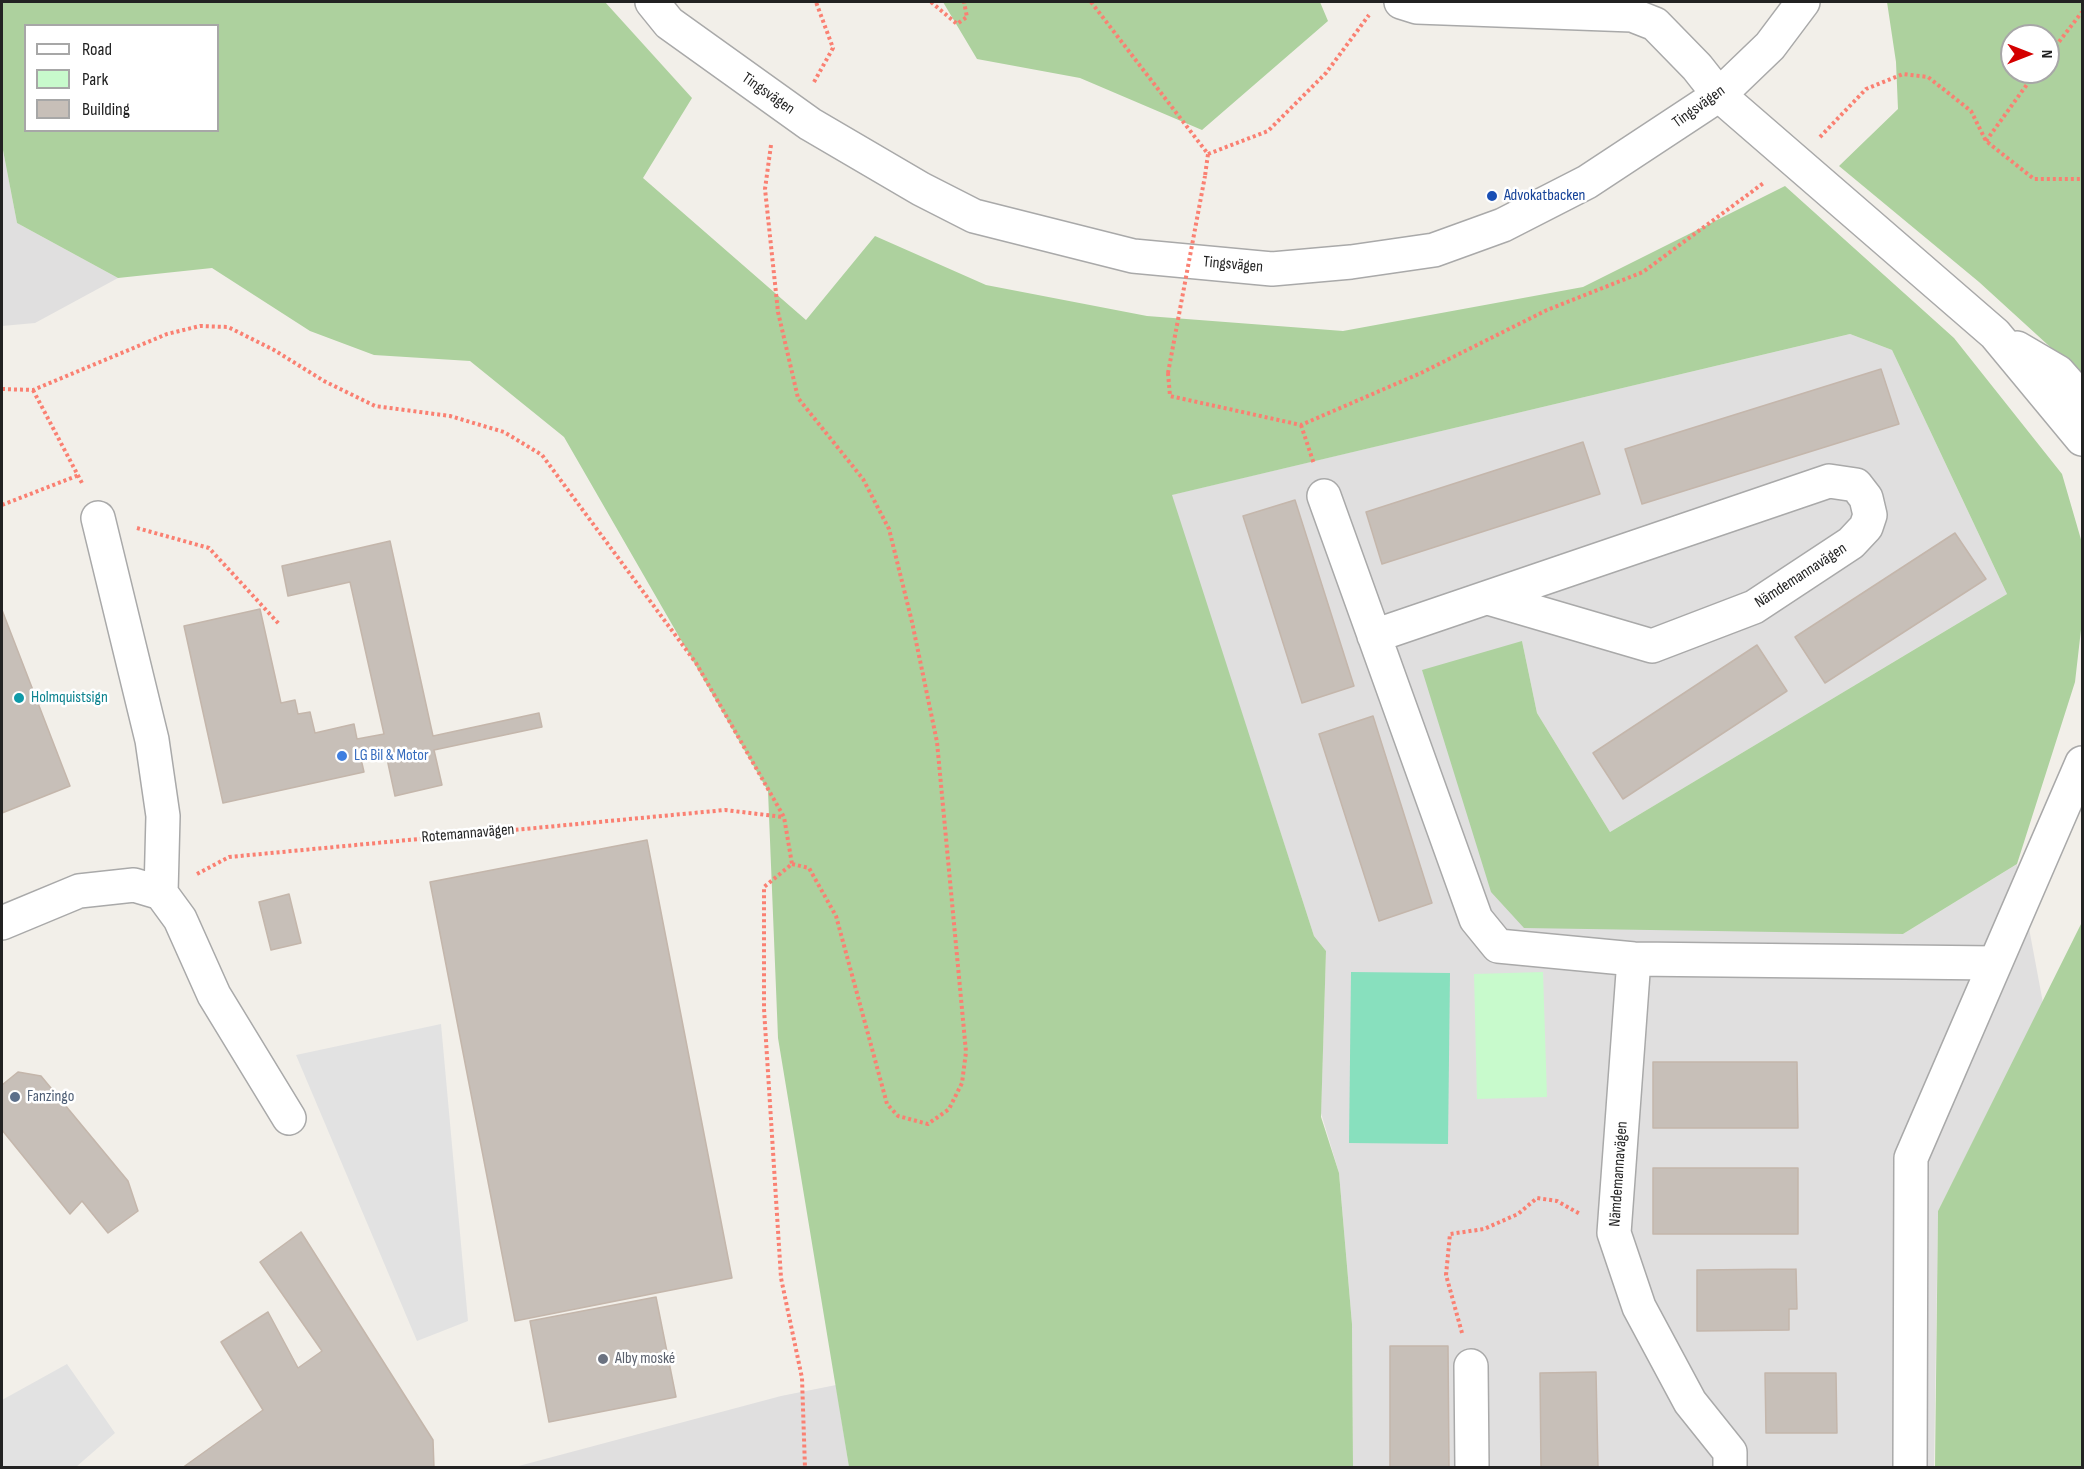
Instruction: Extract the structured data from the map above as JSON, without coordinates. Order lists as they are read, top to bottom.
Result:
{
  "streets": {
    "street": ["Tingsvägen", "Nämdemannavägen"],
    "path": ["Rotemannavägen"]
  },
  "places": [
    "Advokatbacken",
    "Holmquistsign",
    "LG Bil & Motor",
    "Fanzingo",
    "Alby moské"
  ],
  "legend": ["Road", "Park", "Building"],
  "north": "right"
}
